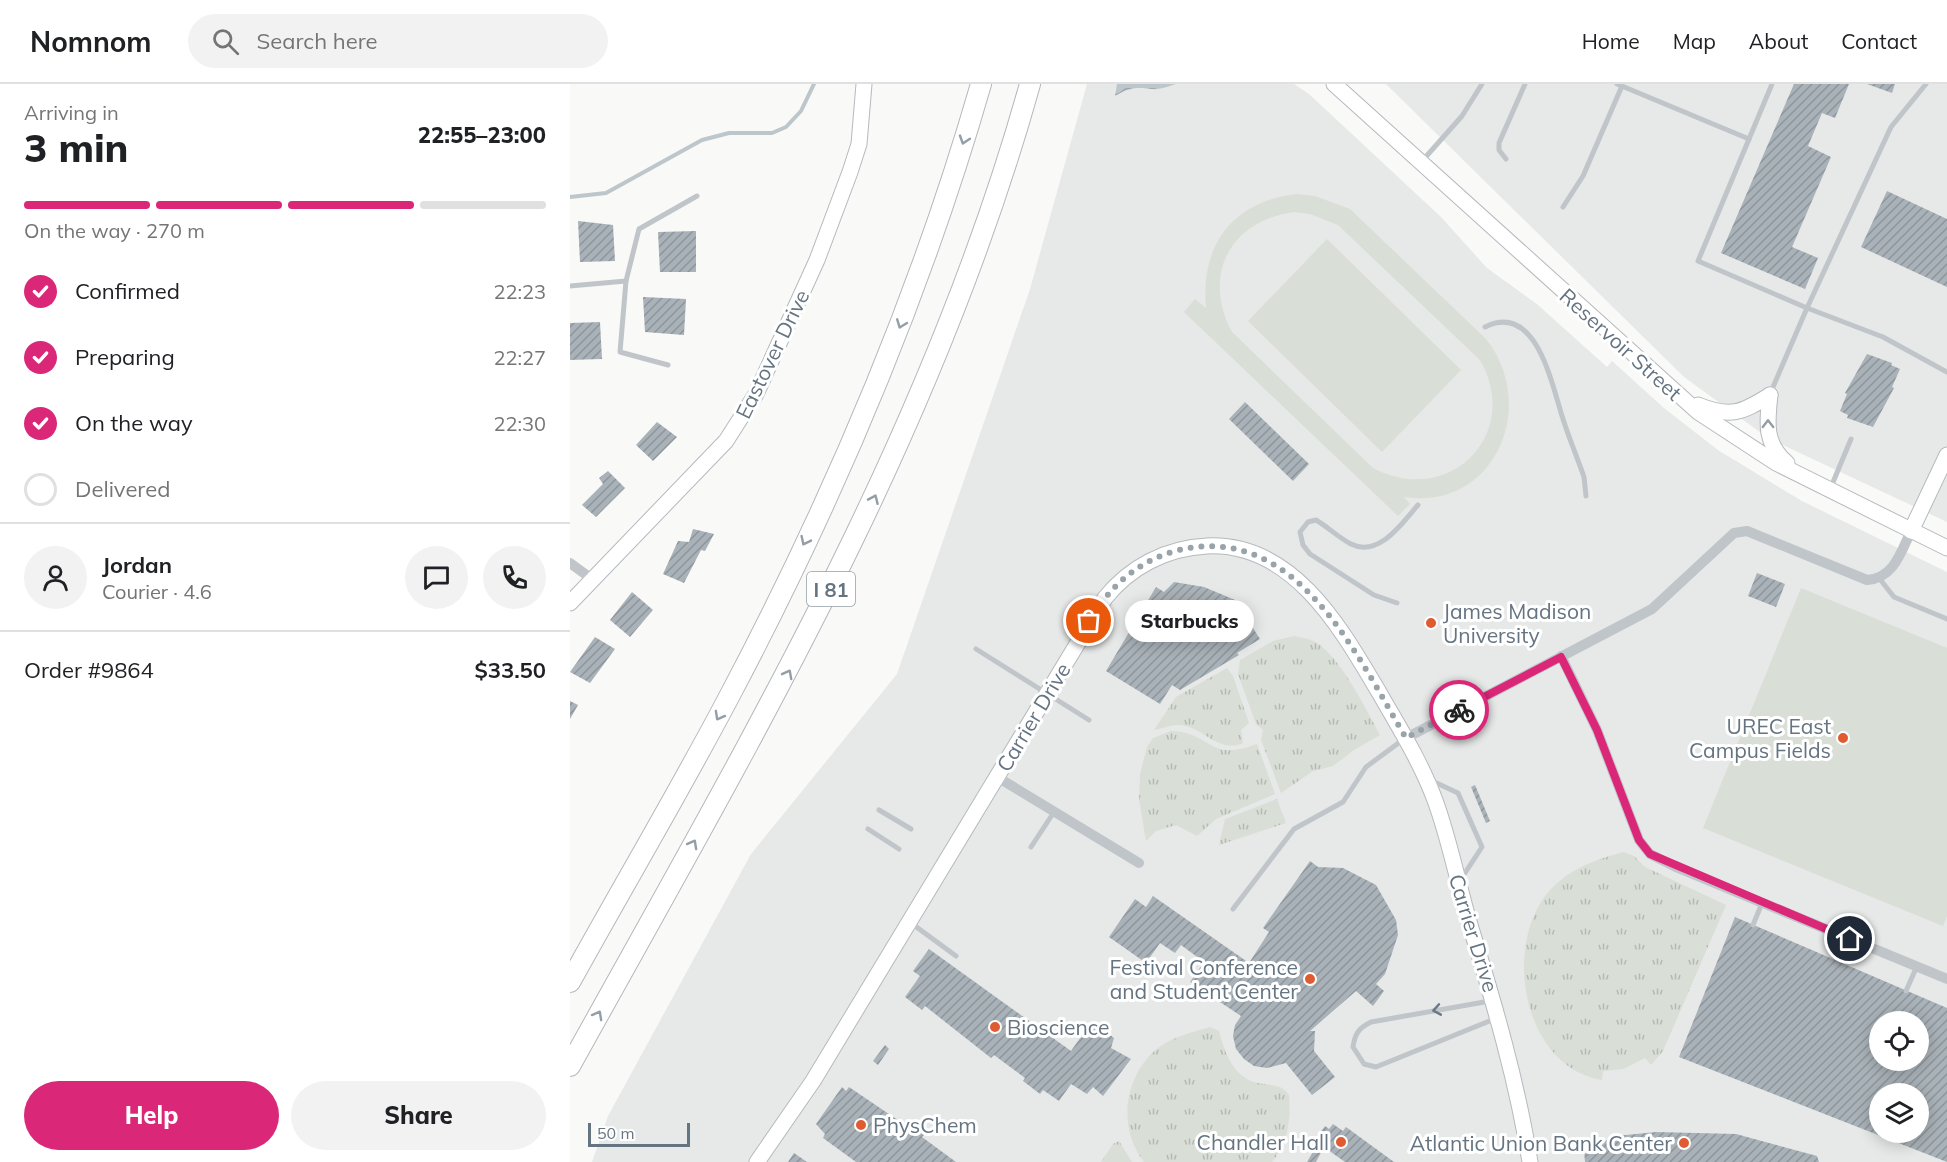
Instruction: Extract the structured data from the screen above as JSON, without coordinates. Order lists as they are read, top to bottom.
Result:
{
  "streets": {
    "highway": ["I 81"],
    "street": ["Reservoir Street", "Eastover Drive", "Carrier Drive"]
  },
  "places": [
    "Starbucks",
    "James Madison University",
    "UREC East Campus Fields",
    "Festival Conference and Student Center",
    "Bioscience",
    "PhysChem",
    "Chandler Hall",
    "Atlantic Union Bank Center"
  ],
  "scale_bar": "50 m",
  "page": {
    "header": "Nomnom",
    "search": "Search here",
    "nav": [
      "Home",
      "Map",
      "About",
      "Contact"
    ],
    "heading": ["3 min", "Arriving in", "22:55–23:00"],
    "panel": [
      "Jordan",
      "Courier · 4.6",
      "Order #9864",
      "$33.50"
    ],
    "bar": "On the way · 270 m",
    "list": [
      ["Confirmed", "22:23"],
      ["Preparing", "22:27"],
      ["On the way", "22:30"],
      "Delivered"
    ],
    "bubble": "Starbucks",
    "buttons": ["Help", "Share"],
    "scale": "50 m"
  }
}
